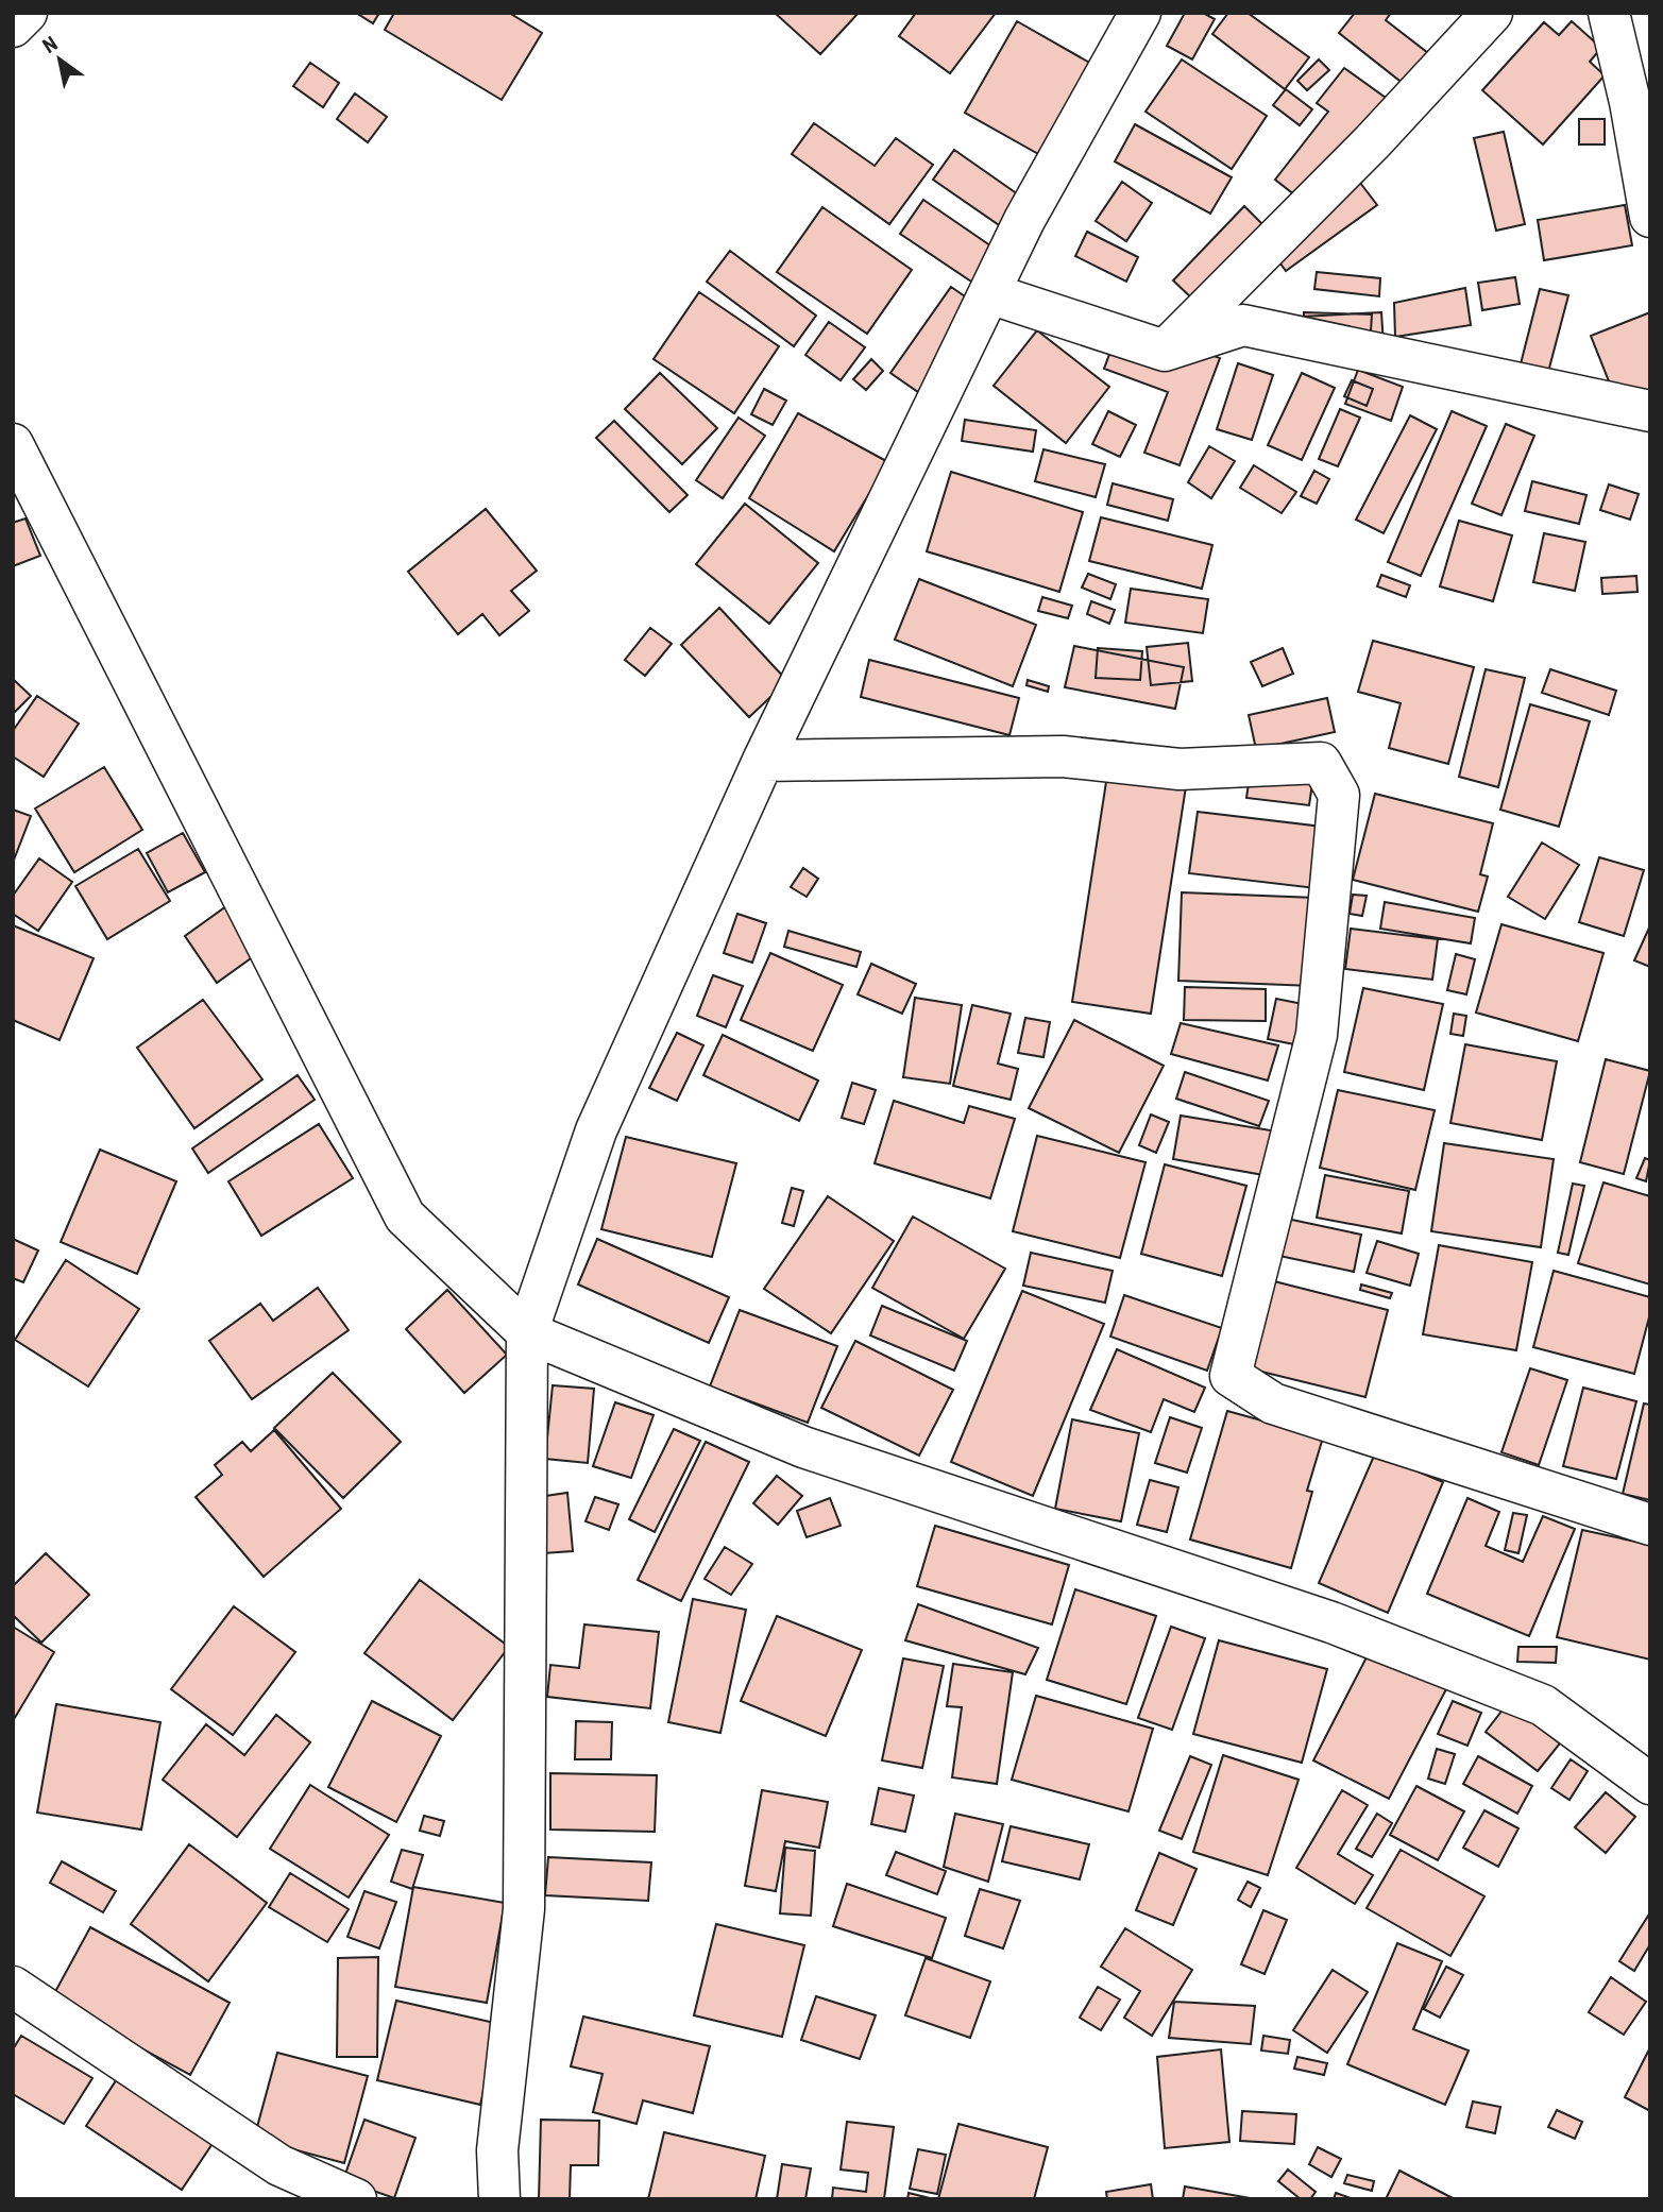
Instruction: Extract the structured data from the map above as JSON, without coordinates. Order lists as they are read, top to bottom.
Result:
{
  "north": "top left"
}
